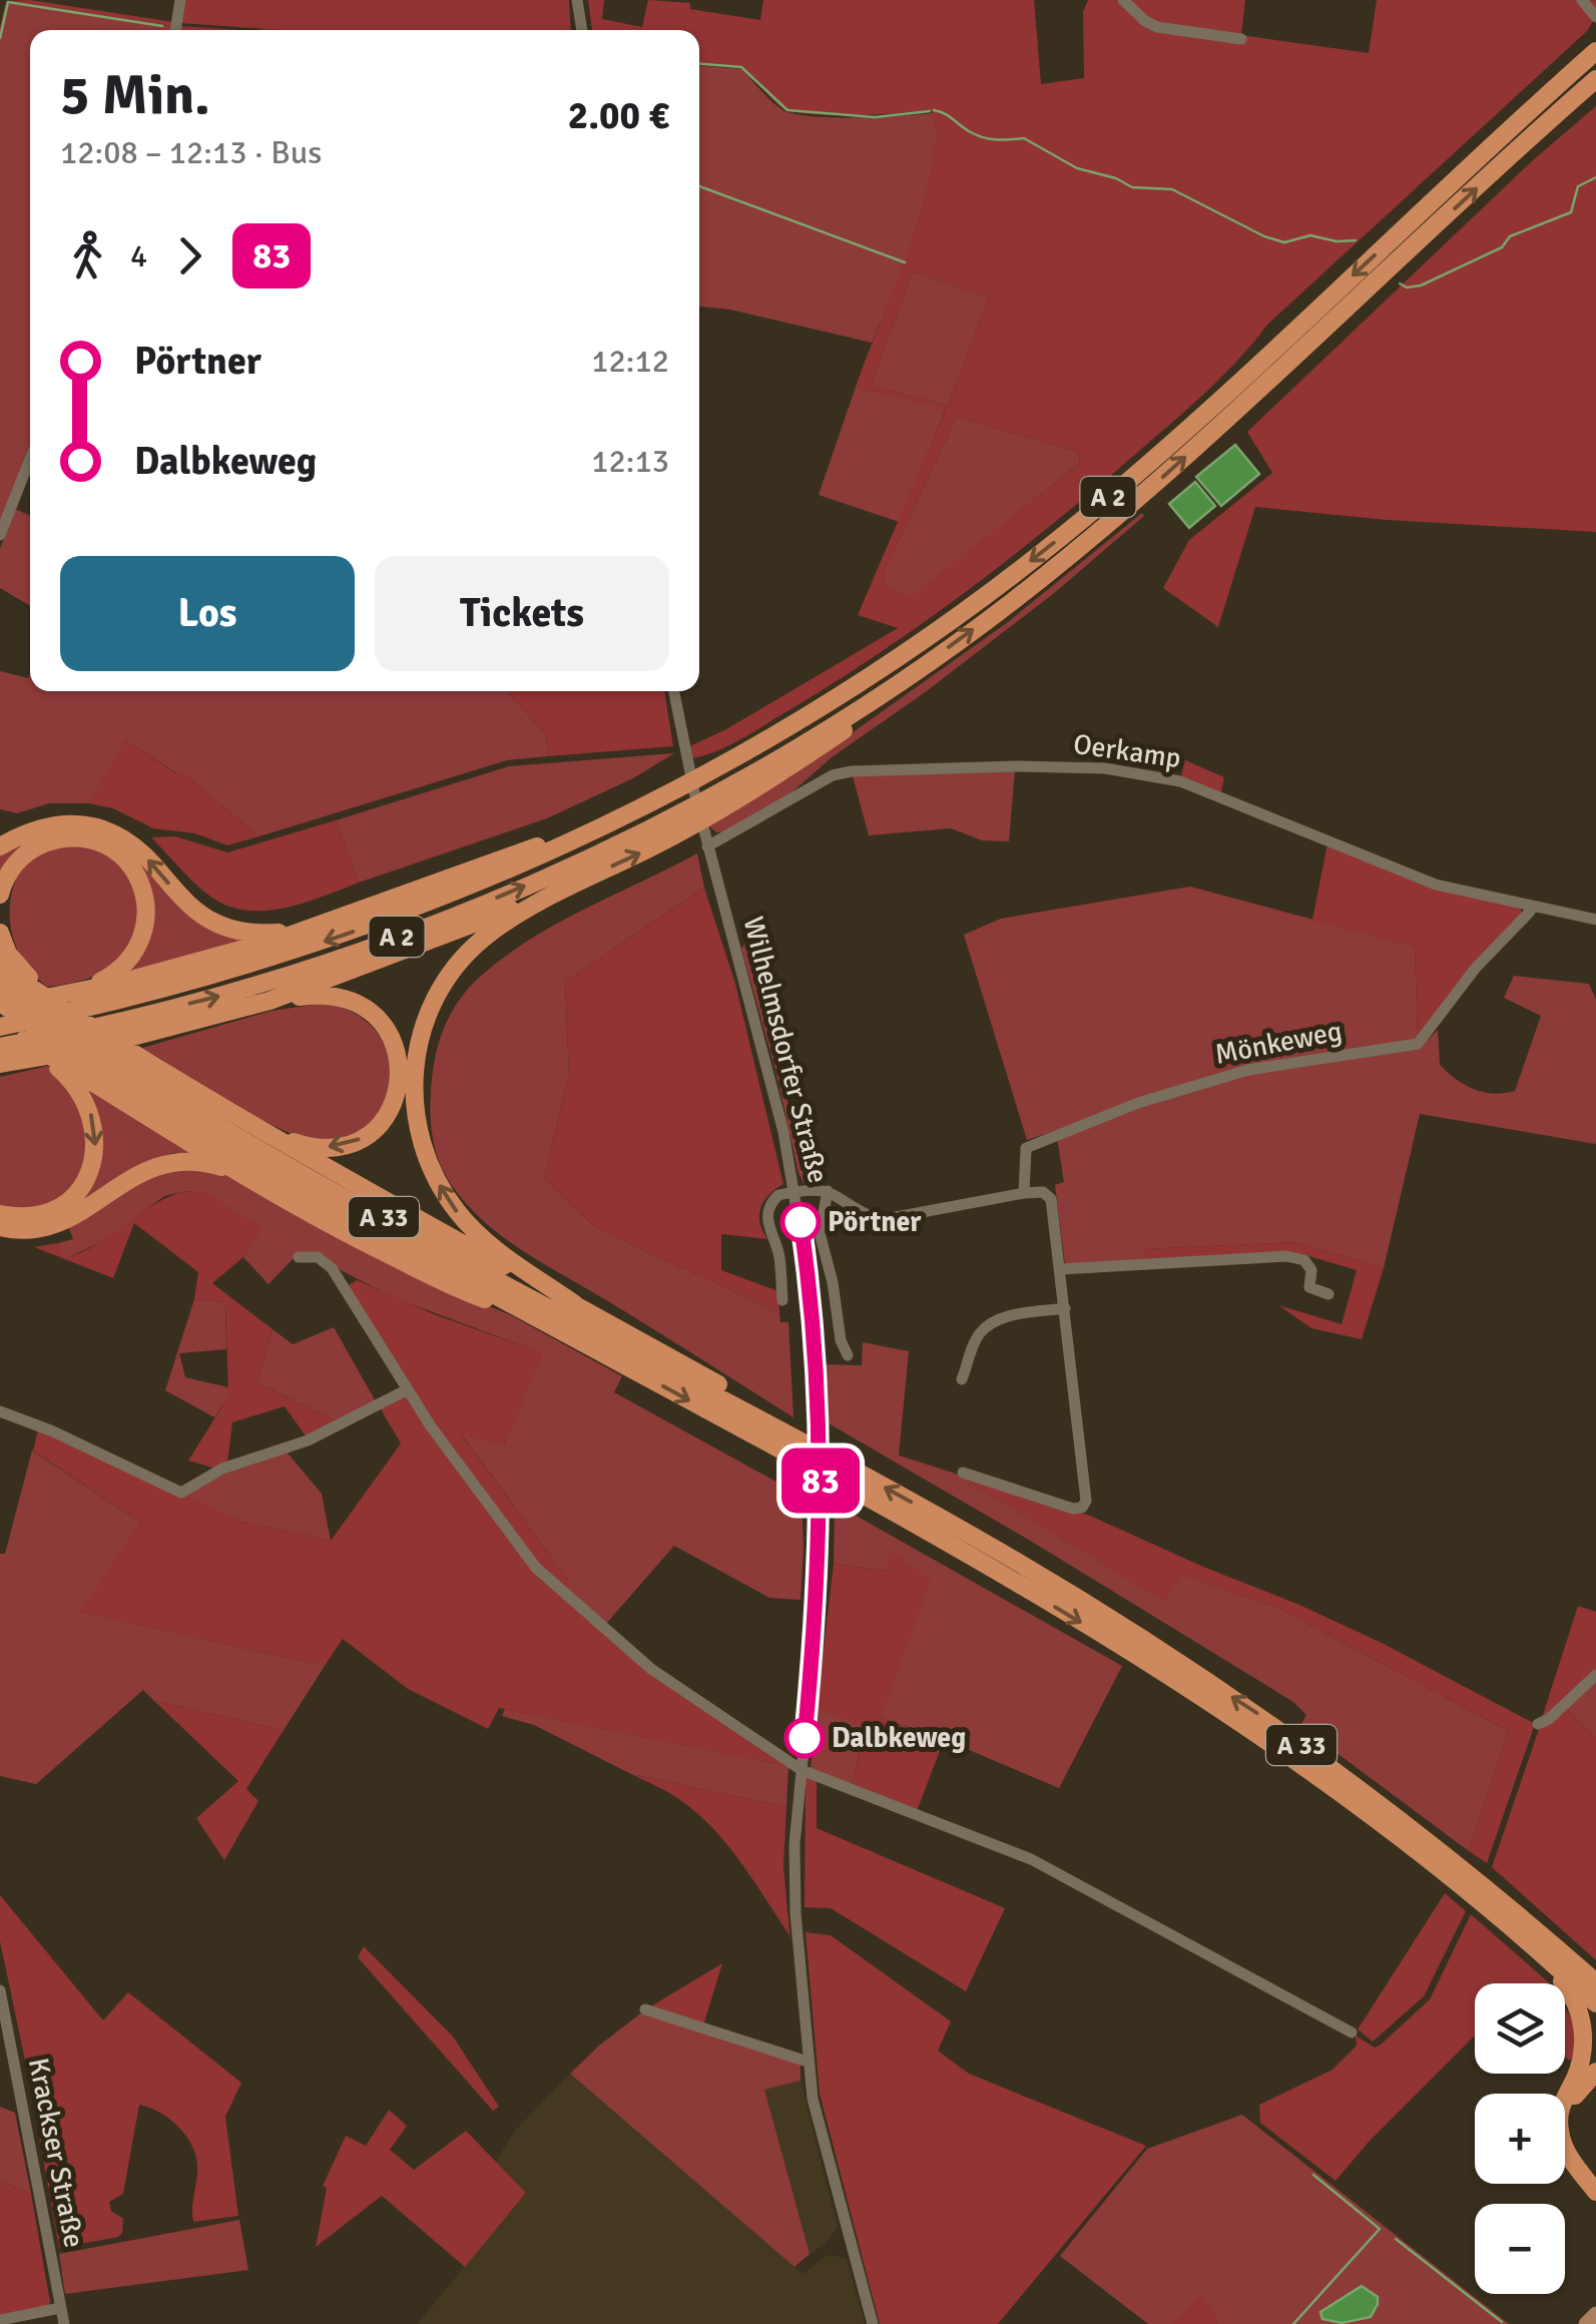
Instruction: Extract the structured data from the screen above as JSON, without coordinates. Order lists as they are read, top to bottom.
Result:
{
  "streets": {
    "highway": ["A 2", "A 33"],
    "street": [
      "Oerkamp",
      "Mönkeweg",
      "Wilhelmsdorfer Straße",
      "Krackser Straße"
    ]
  },
  "crossings": [
    ["Oerkamp", "Mönkeweg"],
    ["Oerkamp", "Wilhelmsdorfer Straße"]
  ],
  "places": ["Pörtner", "Dalbkeweg"],
  "lines": ["bus line 83"],
  "page": {
    "on_map": "83",
    "heading": ["5 Min.", "12:08 – 12:13 · Bus", "2.00 €"],
    "legs": ["4", "83"],
    "list": [
      {
        "name": "Pörtner",
        "value": "12:12"
      },
      {
        "name": "Dalbkeweg",
        "value": "12:13"
      }
    ],
    "buttons": ["Los", "Tickets"],
    "map_buttons": ["+", "−"]
  }
}
